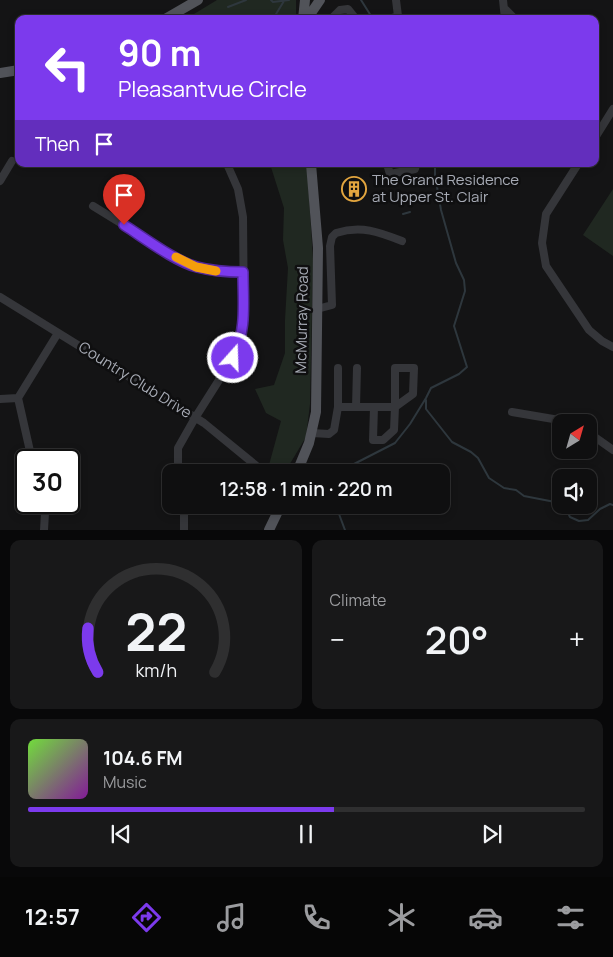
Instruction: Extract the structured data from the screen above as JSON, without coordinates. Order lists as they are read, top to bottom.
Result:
{
  "streets": {
    "main road": ["McMurray Road"],
    "street": ["Country Club Drive"]
  },
  "places": {
    "building": ["The Grand Residence at Upper St. Clair"]
  },
  "north": "top right",
  "page": {
    "turn": ["90 m", "Pleasantvue Circle"],
    "then": "Then",
    "limit": "30",
    "trip": "12:58 · 1 min · 220 m",
    "tile": "Climate",
    "heat": ["−", "20°", "+"],
    "song": ["104.6 FM", "Music"],
    "tabs": "12:57",
    "gauge": ["22", "km/h"]
  }
}
